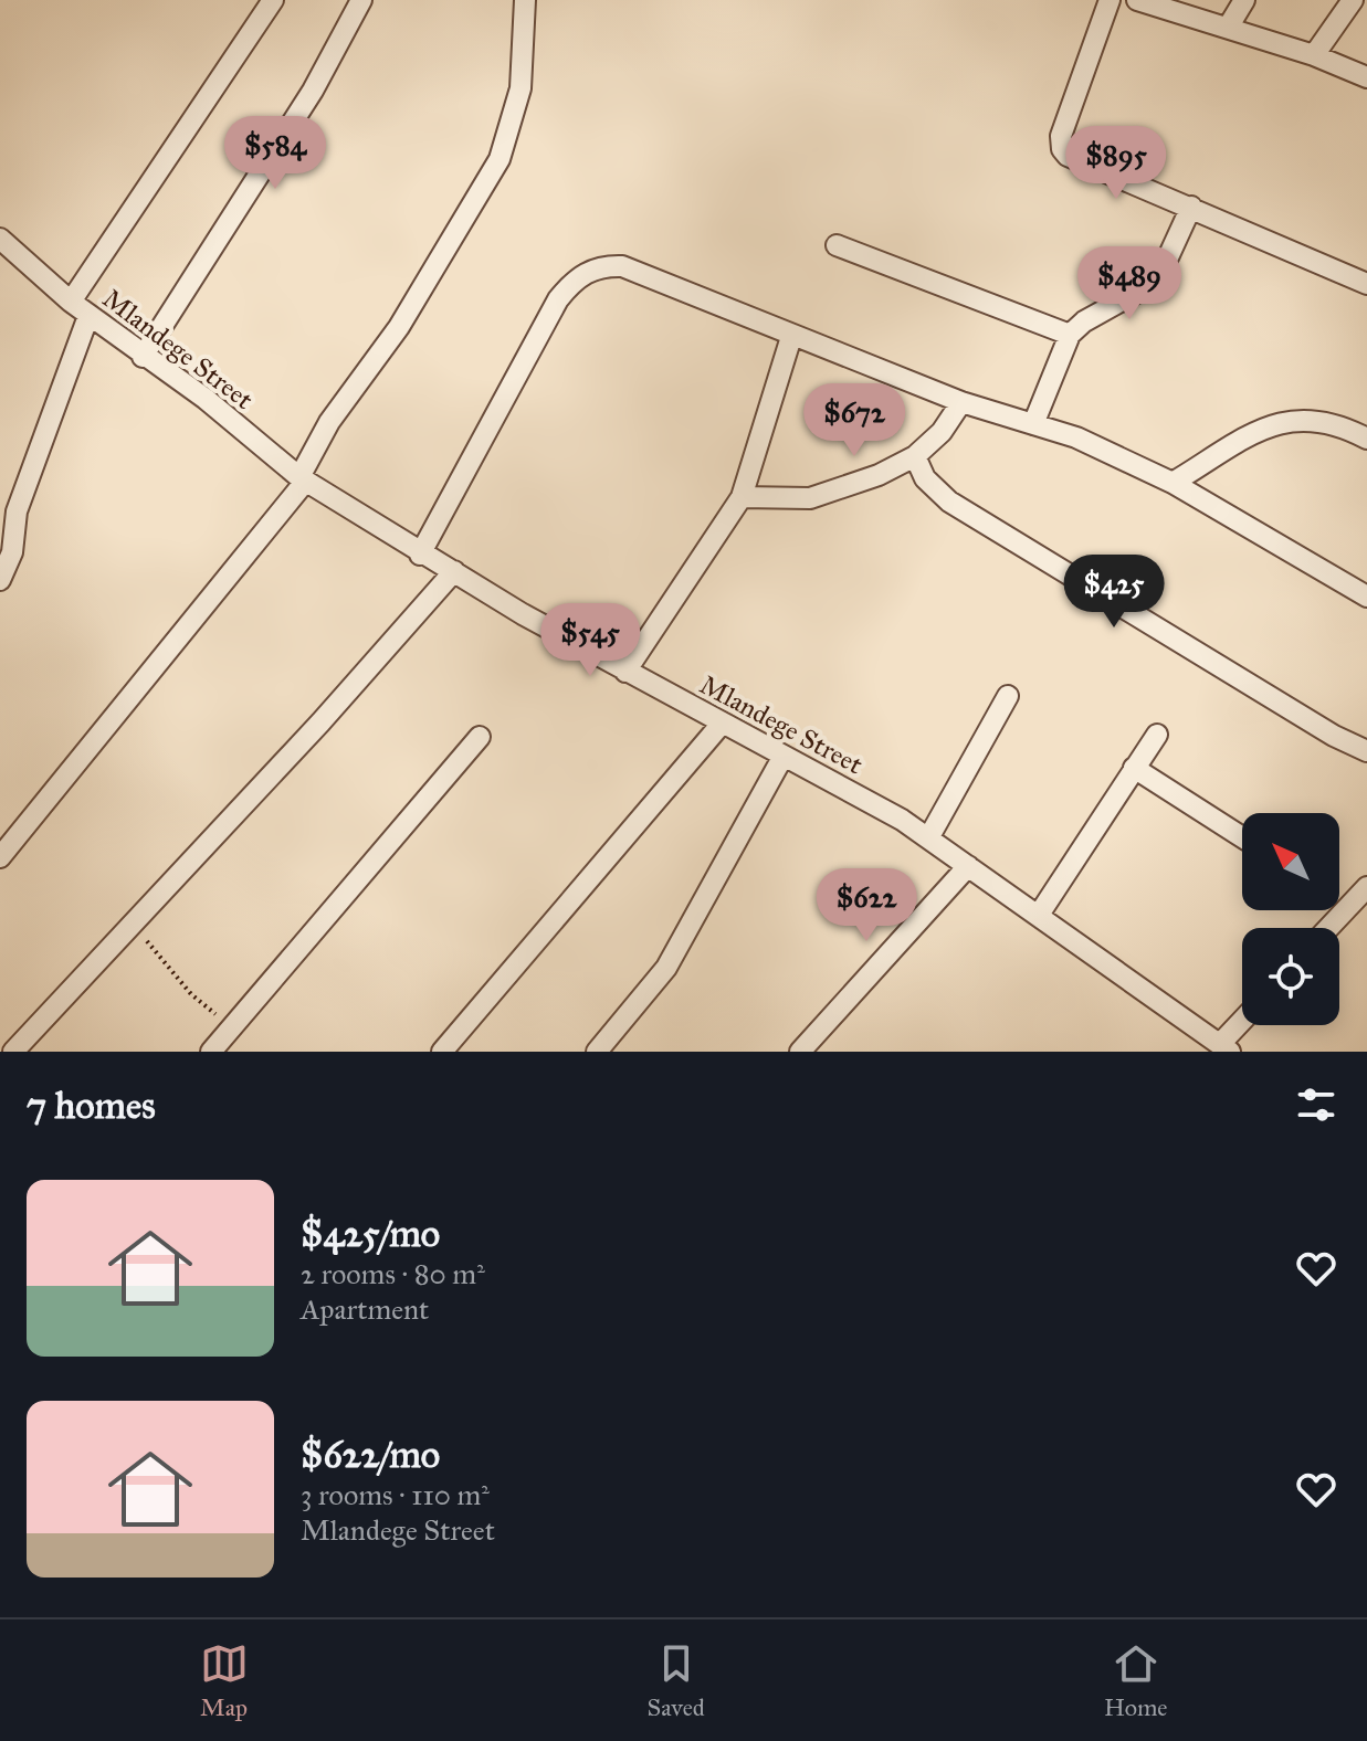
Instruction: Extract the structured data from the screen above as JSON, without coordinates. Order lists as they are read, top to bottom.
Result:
{
  "streets": {
    "street": ["Mlandege Street"]
  },
  "north": "top left",
  "page": {
    "price": [
      "$584",
      "$895",
      "$489",
      "$672",
      "$425",
      "$545",
      "$622"
    ],
    "heading": "7 homes",
    "list": [
      {
        "name": "$425/mo",
        "note": "2 rooms · 80 m² · Apartment"
      },
      {
        "name": "$622/mo",
        "note": "3 rooms · 110 m² · Mlandege Street"
      }
    ],
    "tabs": ["Map", "Saved", "Home"]
  }
}
